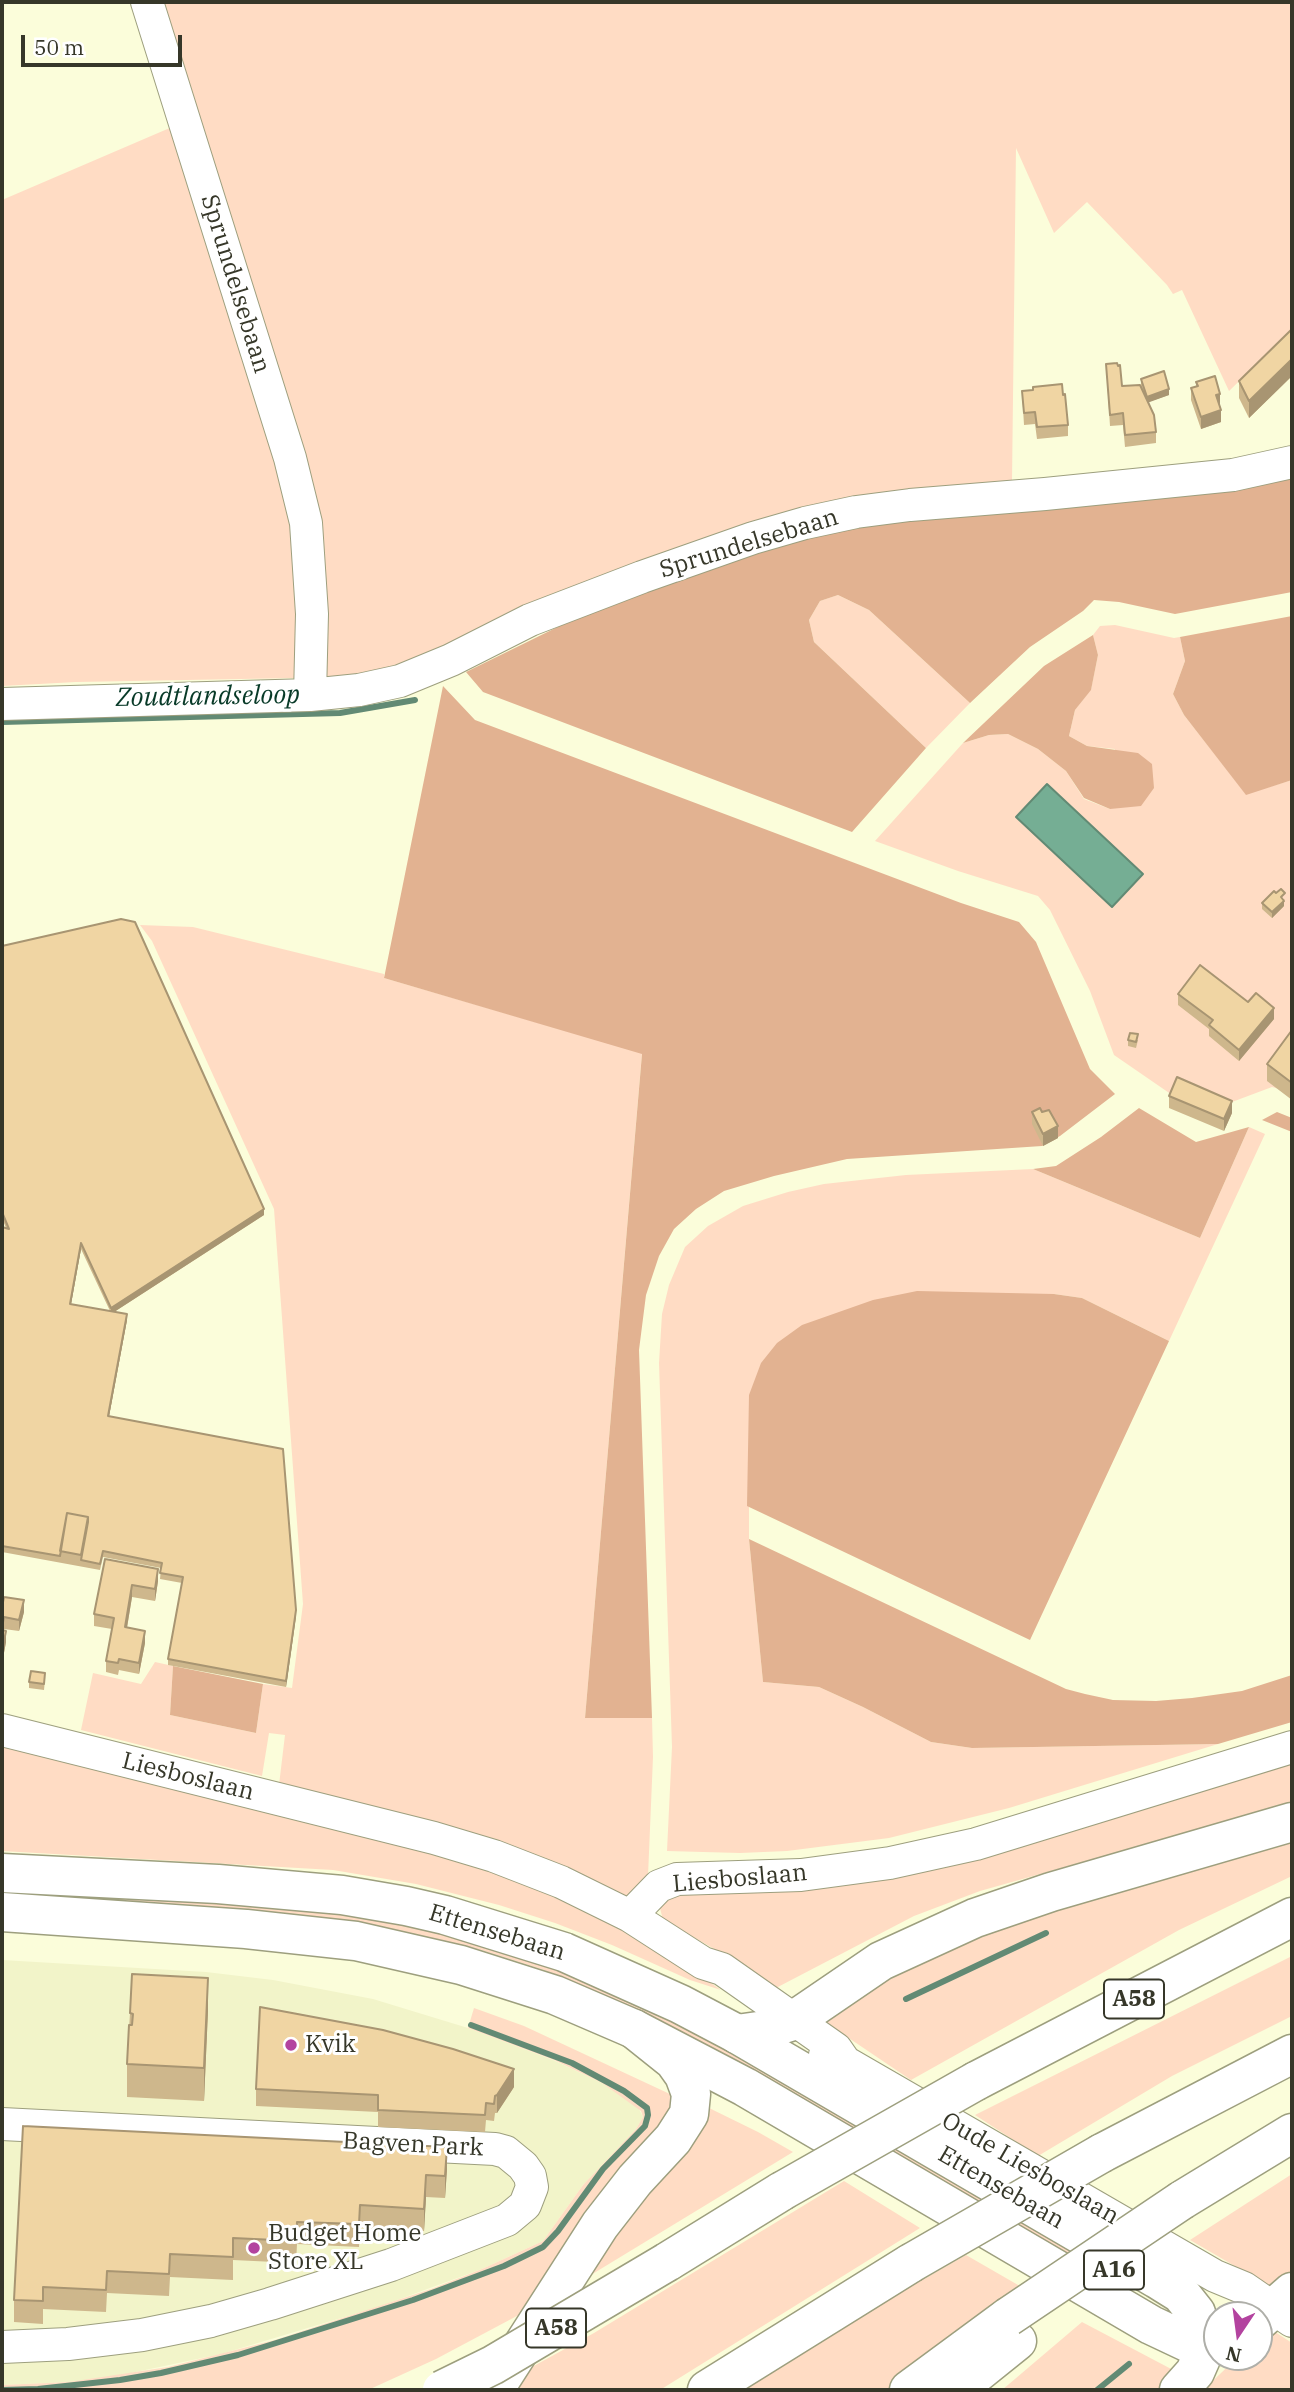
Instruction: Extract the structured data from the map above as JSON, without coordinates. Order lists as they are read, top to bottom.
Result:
{
  "streets": {
    "main road": ["Ettensebaan", "A58"],
    "street": [
      "Sprundelsebaan",
      "Liesboslaan",
      "Bagven Park",
      "Oude Liesboslaan"
    ]
  },
  "crossings": [
    ["Liesboslaan", "Oude Liesboslaan"],
    ["Ettensebaan", "A58"]
  ],
  "water": ["Zoudtlandseloop"],
  "places": ["Kvik", "Budget Home Store XL"],
  "scale_bar": "50 m",
  "north": "bottom"
}
